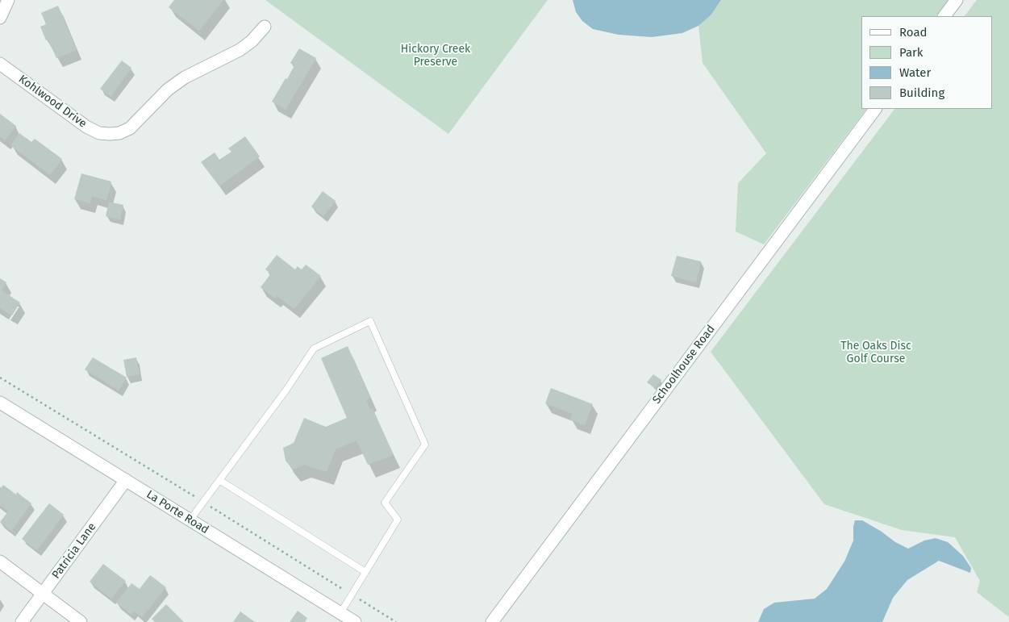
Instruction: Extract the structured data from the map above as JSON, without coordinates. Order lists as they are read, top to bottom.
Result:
{
  "streets": {
    "street": [
      "Kohlwood Drive",
      "Schoolhouse Road",
      "La Porte Road",
      "Patricia Lane"
    ]
  },
  "crossings": [
    ["La Porte Road", "Patricia Lane"]
  ],
  "parks": ["Hickory Creek Preserve", "The Oaks Disc Golf Course"],
  "legend": [
    "Road",
    "Park",
    "Water",
    "Building"
  ]
}
